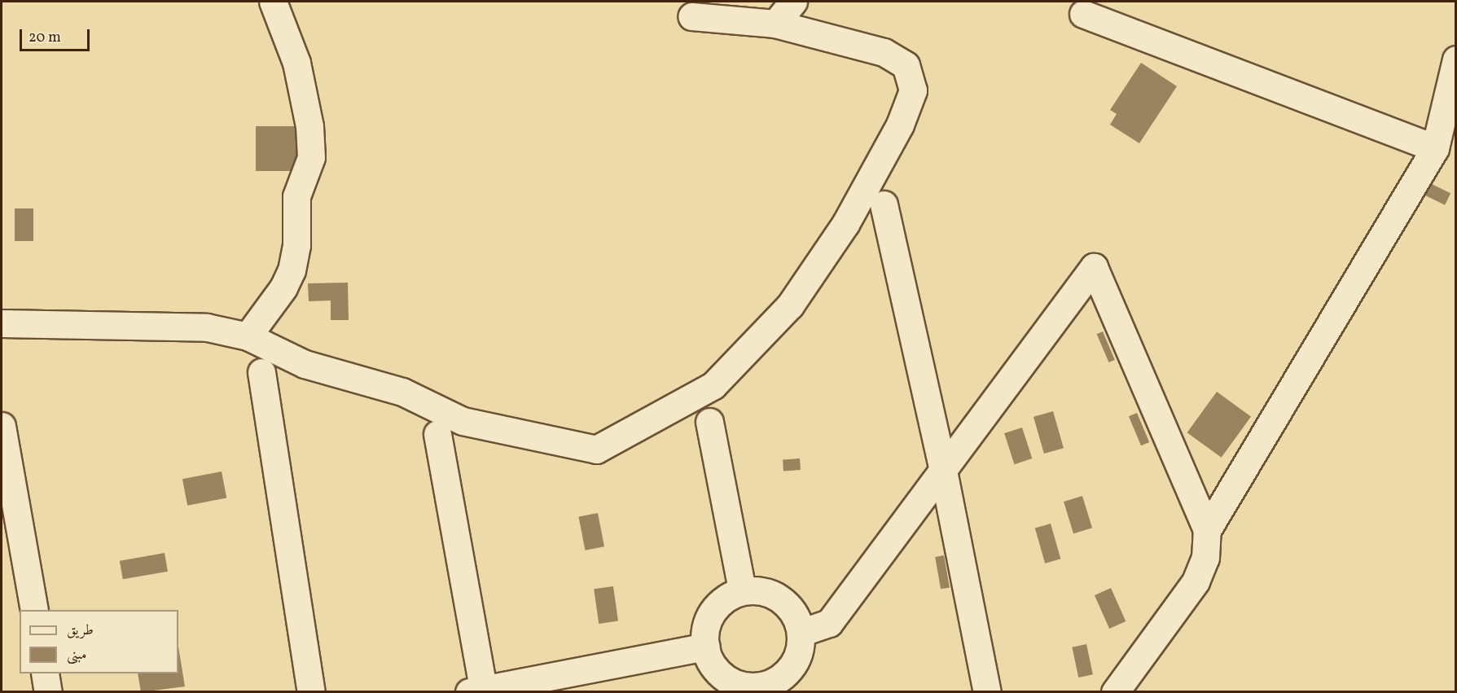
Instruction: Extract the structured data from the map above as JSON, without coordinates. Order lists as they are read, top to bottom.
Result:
{
  "legend": ["طريق", "مبنى"],
  "scale_bar": "20 m"
}
